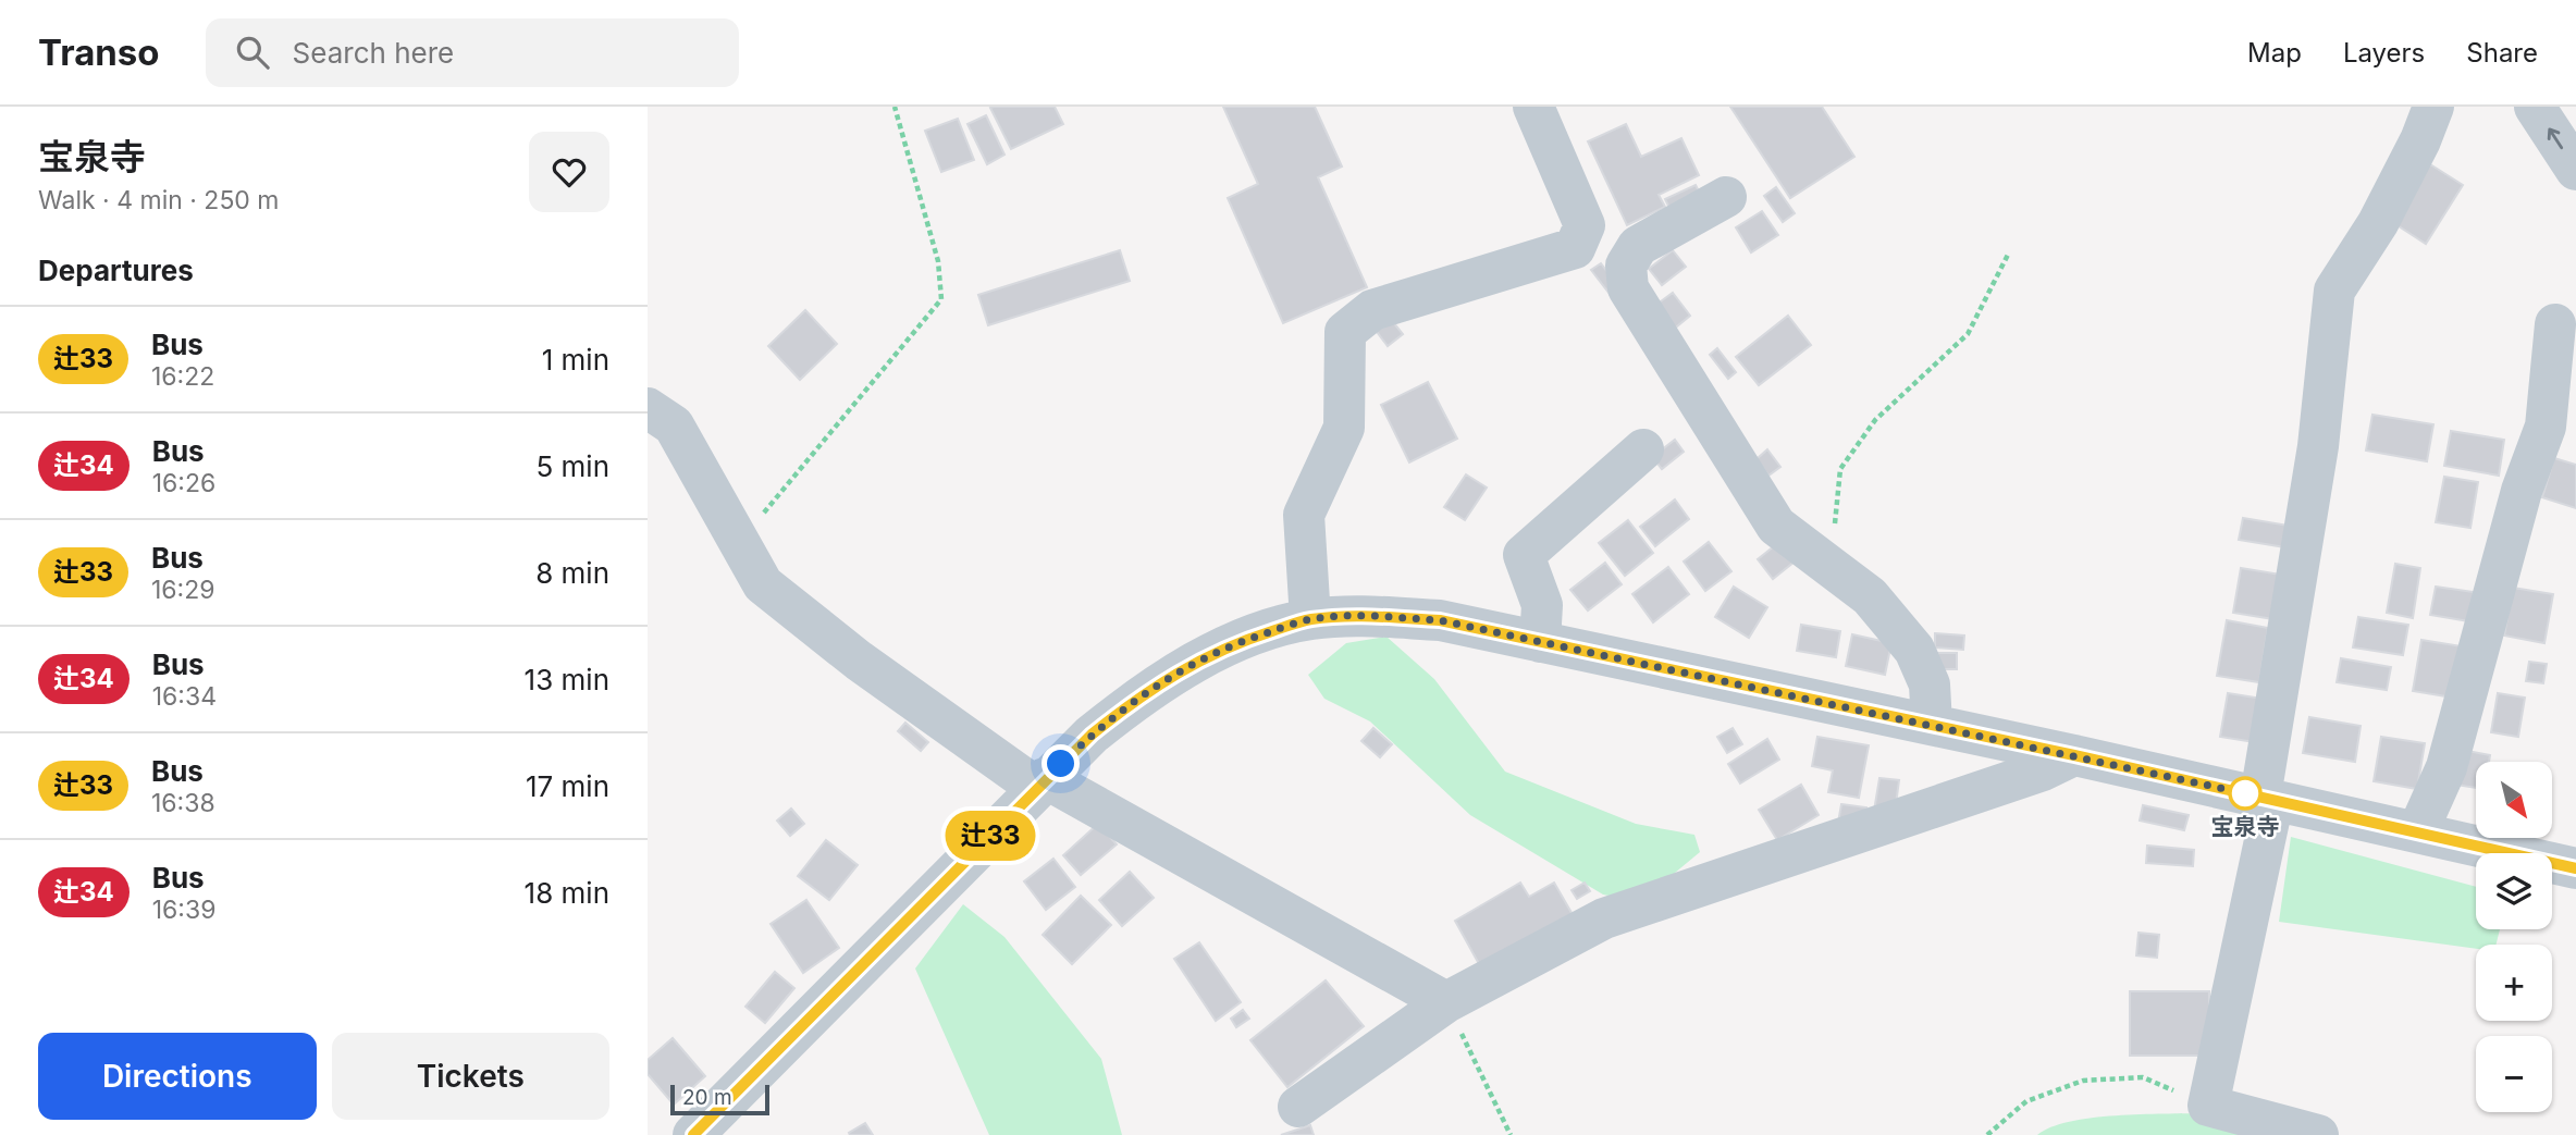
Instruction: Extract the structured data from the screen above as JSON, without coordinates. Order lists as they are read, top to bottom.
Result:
{
  "places": ["宝泉寺"],
  "lines": ["bus line 辻33"],
  "scale_bar": "20 m",
  "north": "bottom right",
  "page": {
    "header": "Transo",
    "search": "Search here",
    "nav": ["Map", "Layers", "Share"],
    "heading": [
      ["宝泉寺", "Walk · 4 min · 250 m"],
      "Departures"
    ],
    "on_map": "辻33",
    "list": [
      {
        "mark": "辻33",
        "name": "Bus",
        "note": "16:22",
        "value": "1 min"
      },
      {
        "mark": "辻34",
        "name": "Bus",
        "note": "16:26",
        "value": "5 min"
      },
      {
        "mark": "辻33",
        "name": "Bus",
        "note": "16:29",
        "value": "8 min"
      },
      {
        "mark": "辻34",
        "name": "Bus",
        "note": "16:34",
        "value": "13 min"
      },
      {
        "mark": "辻33",
        "name": "Bus",
        "note": "16:38",
        "value": "17 min"
      },
      {
        "mark": "辻34",
        "name": "Bus",
        "note": "16:39",
        "value": "18 min"
      }
    ],
    "map_buttons": ["+", "−"],
    "buttons": ["Directions", "Tickets"],
    "scale": "20 m"
  }
}
